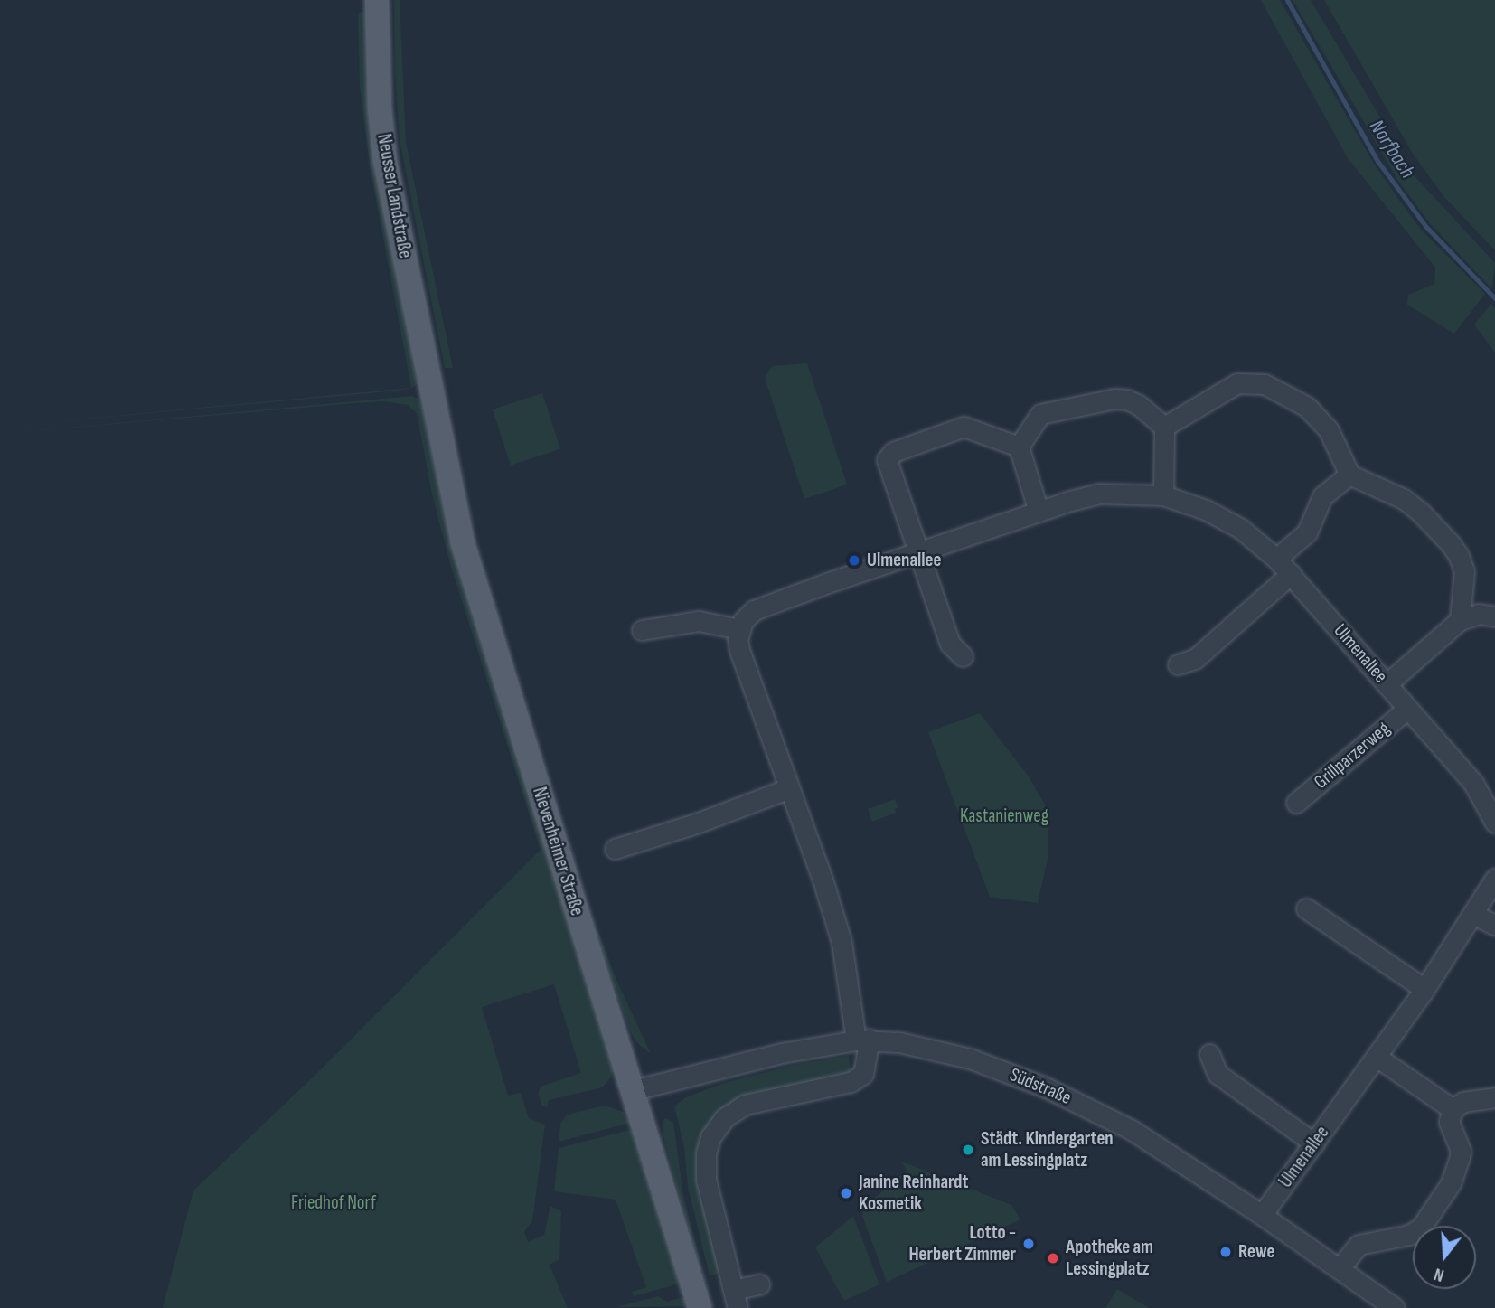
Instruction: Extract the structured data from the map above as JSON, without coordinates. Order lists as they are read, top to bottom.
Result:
{
  "streets": {
    "main road": ["Neusser Landstraße", "Nievenheimer Straße"],
    "street": ["Ulmenallee", "Grillparzerweg", "Südstraße"]
  },
  "crossings": [
    ["Neusser Landstraße", "Nievenheimer Straße"],
    ["Ulmenallee", "Grillparzerweg"],
    ["Ulmenallee", "Südstraße"],
    ["Nievenheimer Straße", "Südstraße"]
  ],
  "water": ["Norfbach"],
  "parks": ["Kastanienweg", "Friedhof Norf"],
  "places": [
    "Ulmenallee",
    "Städt. Kindergarten am Lessingplatz",
    "Janine Reinhardt Kosmetik",
    "Lotto - Herbert Zimmer",
    "Rewe",
    "Apotheke am Lessingplatz"
  ],
  "north": "bottom"
}
